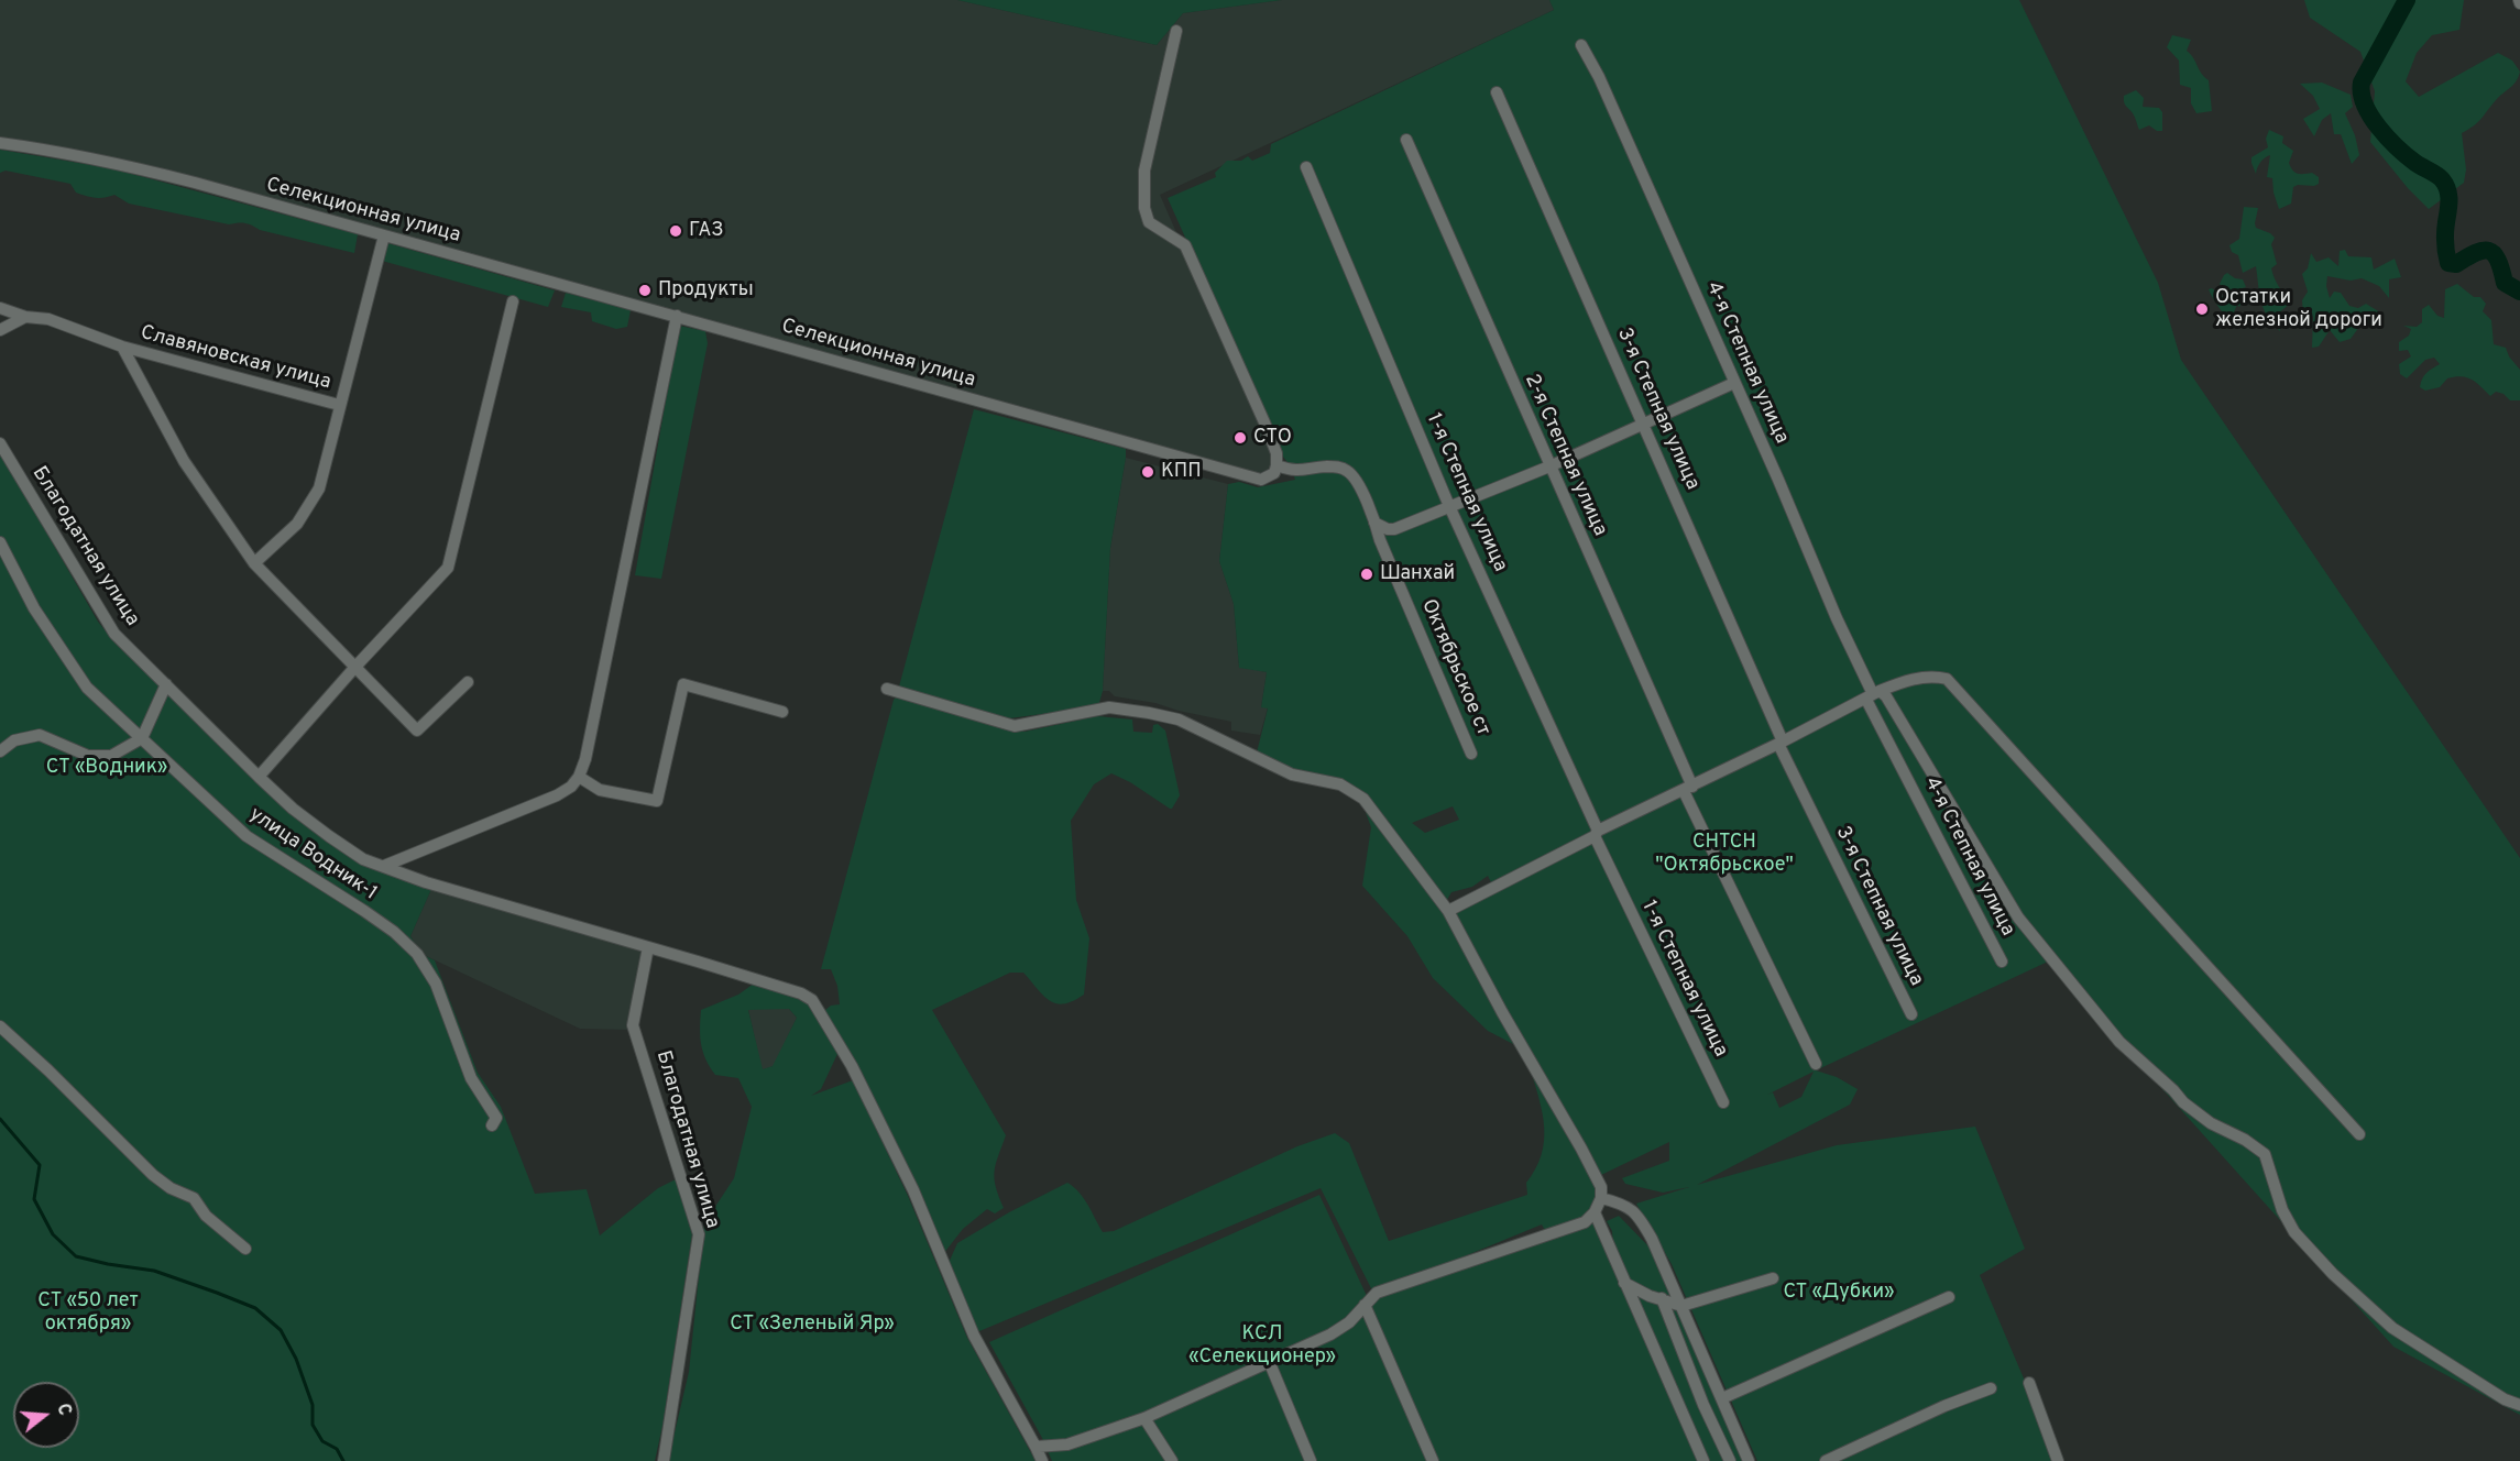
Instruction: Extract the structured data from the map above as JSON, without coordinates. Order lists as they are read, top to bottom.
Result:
{
  "streets": {
    "street": [
      "Селекционная улица",
      "Славяновская улица",
      "4-я Степная улица",
      "3-я Степная улица",
      "2-я Степная улица",
      "1-я Степная улица",
      "Благодатная улица",
      "Октябрьское ст",
      "улица Водник-1"
    ]
  },
  "crossings": [
    ["Селекционная улица", "Славяновская улица"],
    ["Селекционная улица", "Октябрьское ст"]
  ],
  "parks": [
    "СТ «Водник»",
    "СНТСН \"Октябрьское\"",
    "СТ «Дубки»",
    "СТ «50 лет октября»",
    "СТ «Зеленый Яр»",
    "КСЛ «Селекционер»"
  ],
  "places": [
    "ГАЗ",
    "Продукты",
    "Остатки железной дороги",
    "СТО",
    "КПП",
    "Шанхай"
  ],
  "north": "right"
}
